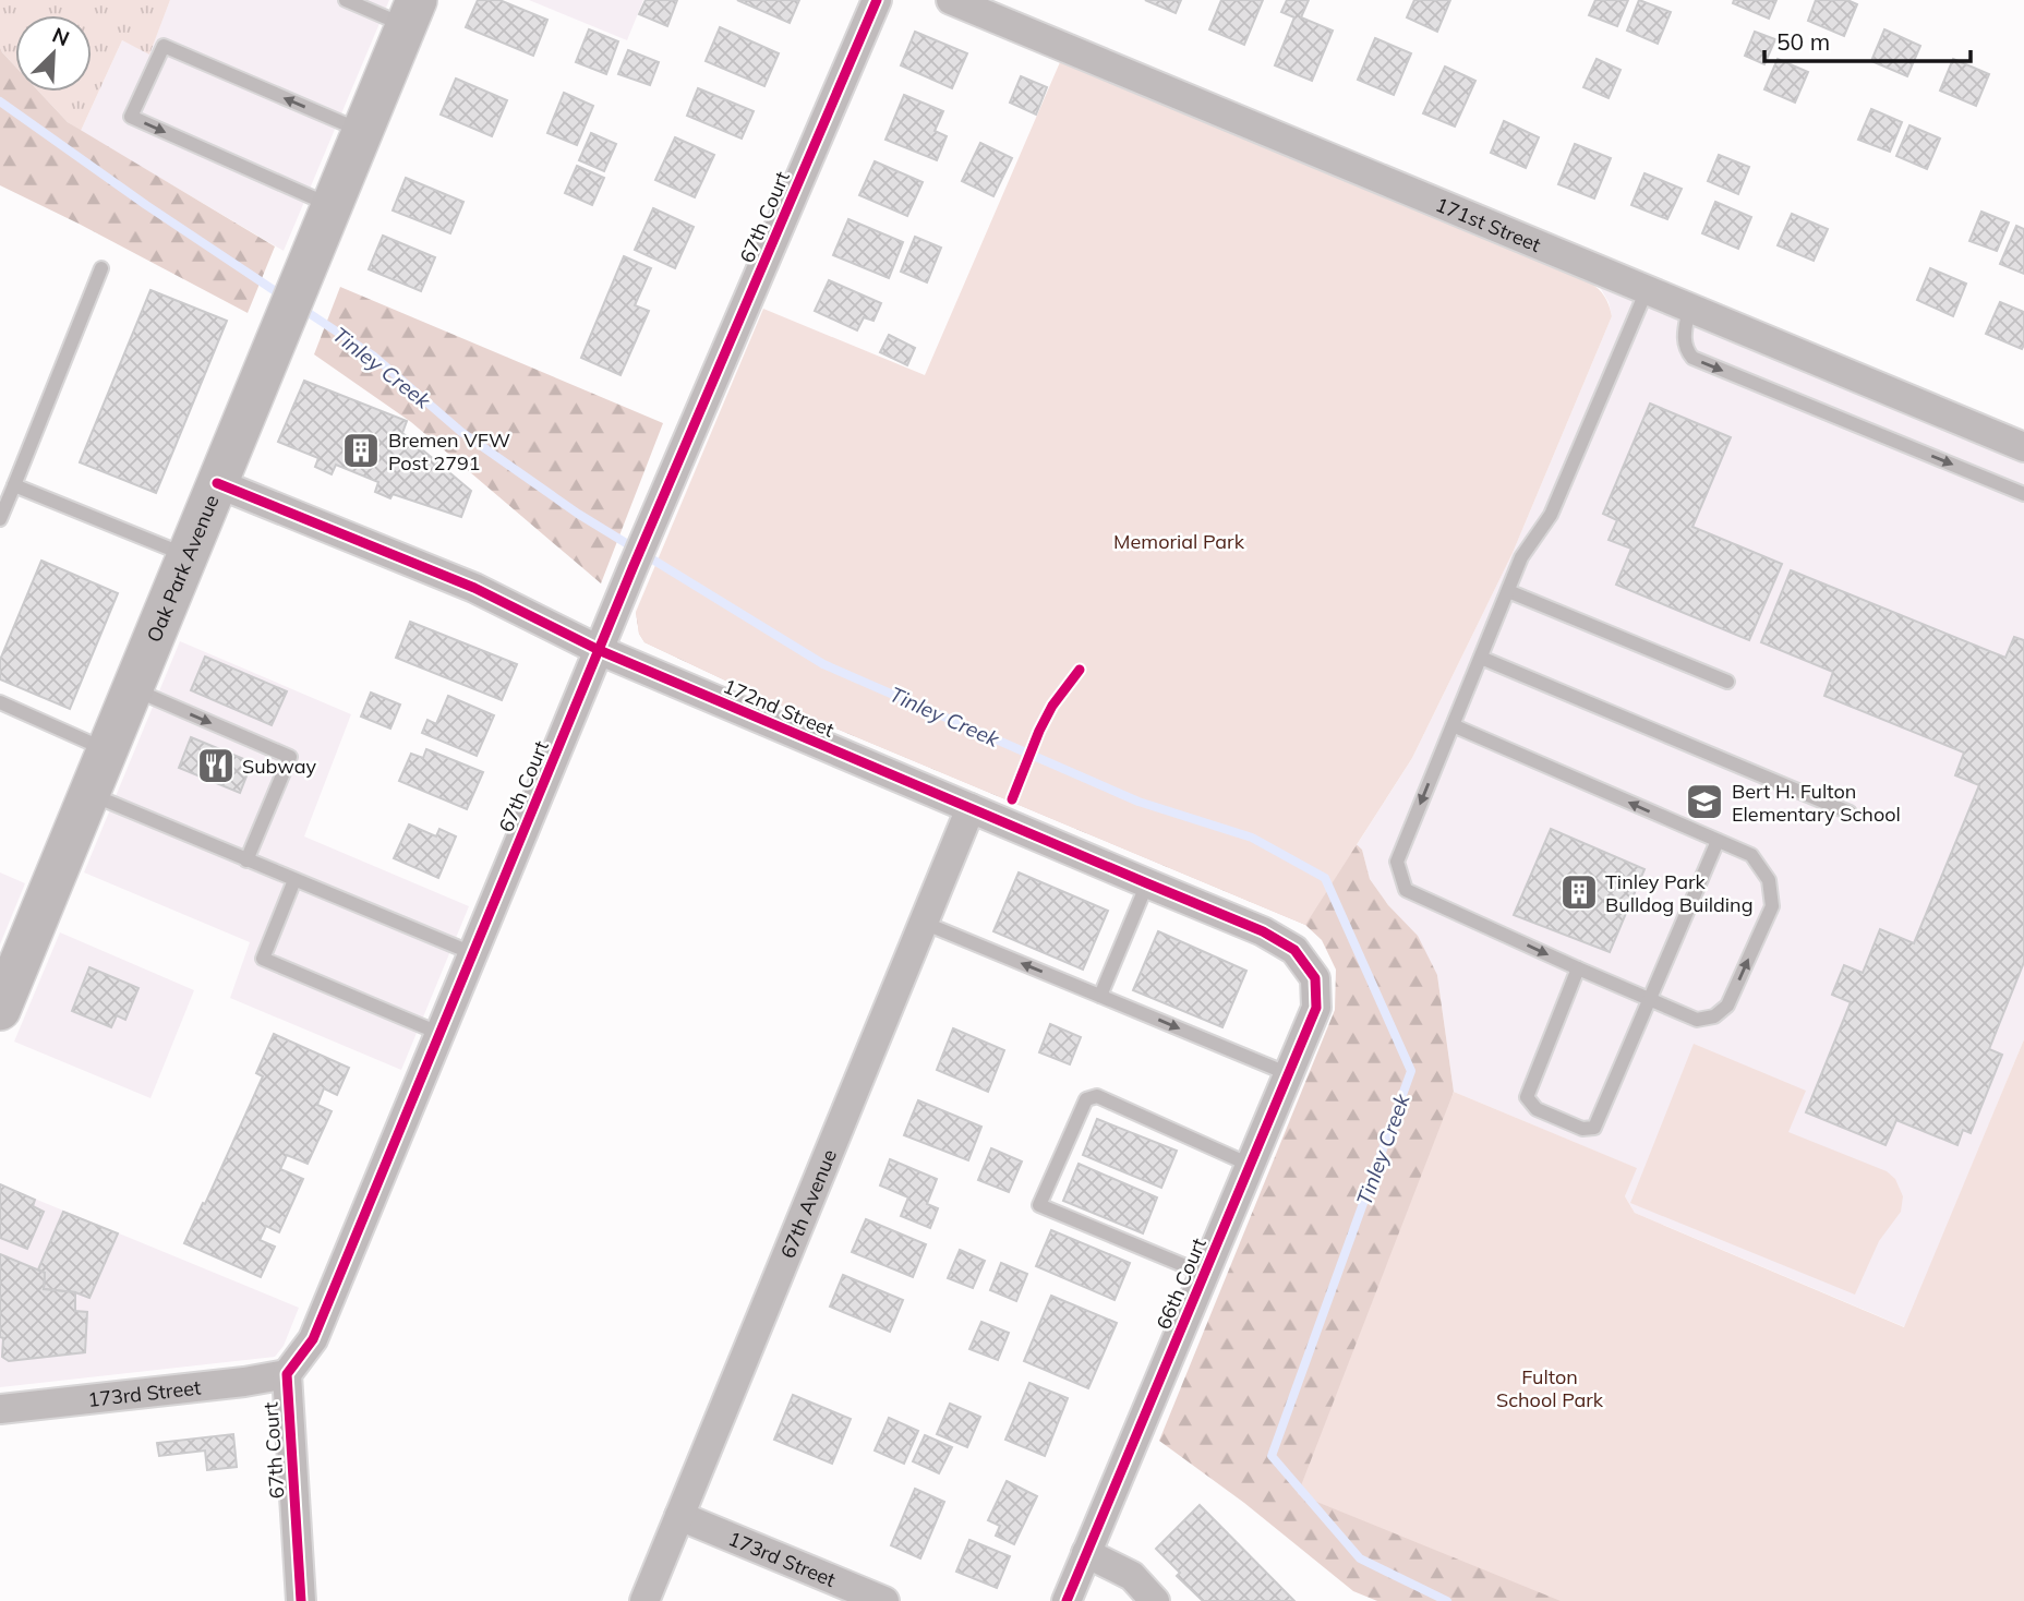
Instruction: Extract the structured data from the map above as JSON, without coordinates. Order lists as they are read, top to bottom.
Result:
{
  "streets": {
    "street": [
      "67th Court",
      "171st Street",
      "Oak Park Avenue",
      "172nd Street",
      "67th Avenue",
      "66th Court",
      "173rd Street"
    ]
  },
  "crossings": [
    ["67th Court", "172nd Street"],
    ["67th Court", "173rd Street"],
    ["Oak Park Avenue", "172nd Street"],
    ["172nd Street", "67th Avenue"],
    ["172nd Street", "66th Court"],
    ["67th Avenue", "173rd Street"]
  ],
  "water": ["Tinley Creek"],
  "parks": ["Memorial Park", "Fulton School Park"],
  "places": {
    "building": ["Bremen VFW Post 2791", "Tinley Park Bulldog Building"],
    "restaurant": ["Subway"],
    "school or university": ["Bert H. Fulton Elementary School"]
  },
  "scale_bar": "50 m",
  "north": "top right"
}
